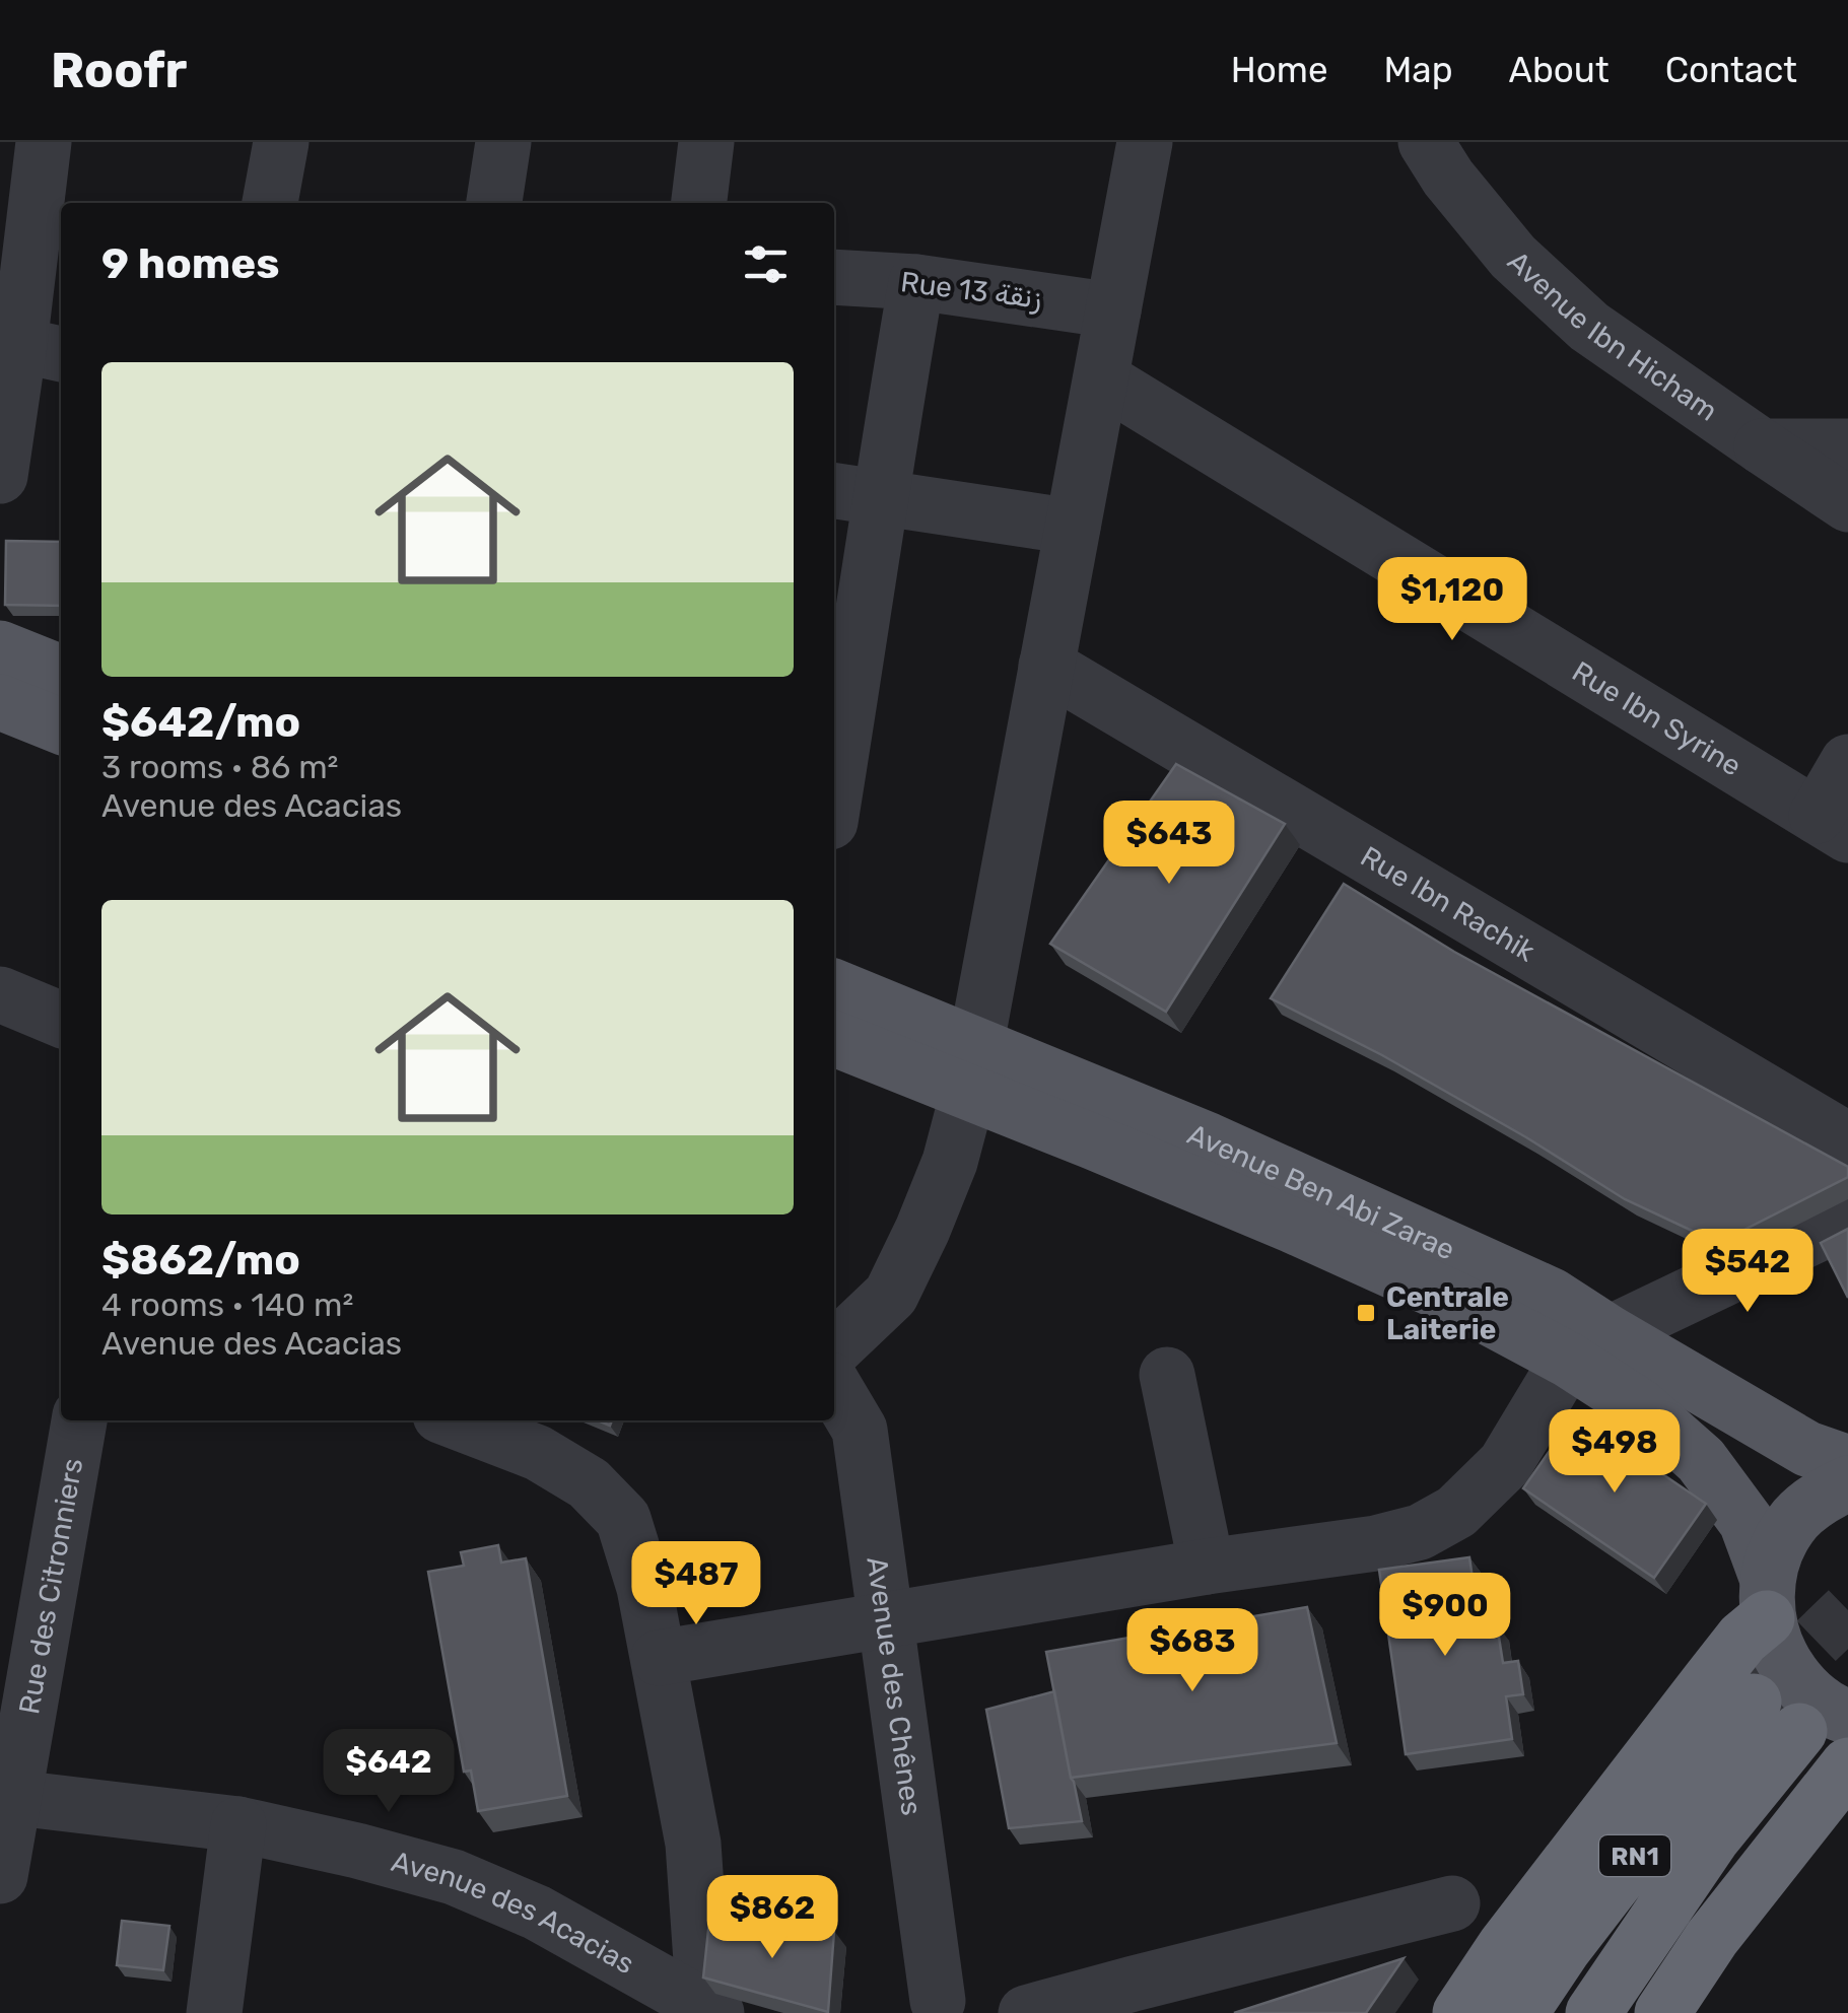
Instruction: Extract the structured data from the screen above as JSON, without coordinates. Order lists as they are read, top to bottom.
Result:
{
  "streets": {
    "highway": ["RN1"],
    "main road": ["Avenue Ben Abi Zarae"],
    "street": [
      "Rue 13 زنقة",
      "Avenue Ibn Hicham",
      "Rue Ibn Syrine",
      "Rue Ibn Rachik",
      "Rue des Citronniers",
      "Avenue des Chênes",
      "Avenue des Acacias"
    ]
  },
  "crossings": [
    ["Avenue Ben Abi Zarae", "RN1"],
    ["Rue des Citronniers", "Avenue des Acacias"]
  ],
  "places": {
    "transit": ["Centrale Laiterie"]
  },
  "page": {
    "header": "Roofr",
    "nav": [
      "Home",
      "Map",
      "About",
      "Contact"
    ],
    "heading": "9 homes",
    "list": [
      {
        "name": "$642/mo",
        "note": "3 rooms · 86 m² · Avenue des Acacias"
      },
      {
        "name": "$862/mo",
        "note": "4 rooms · 140 m² · Avenue des Acacias"
      }
    ],
    "price": [
      "$1,120",
      "$643",
      "$542",
      "$498",
      "$487",
      "$900",
      "$683",
      "$642",
      "$862"
    ]
  }
}
